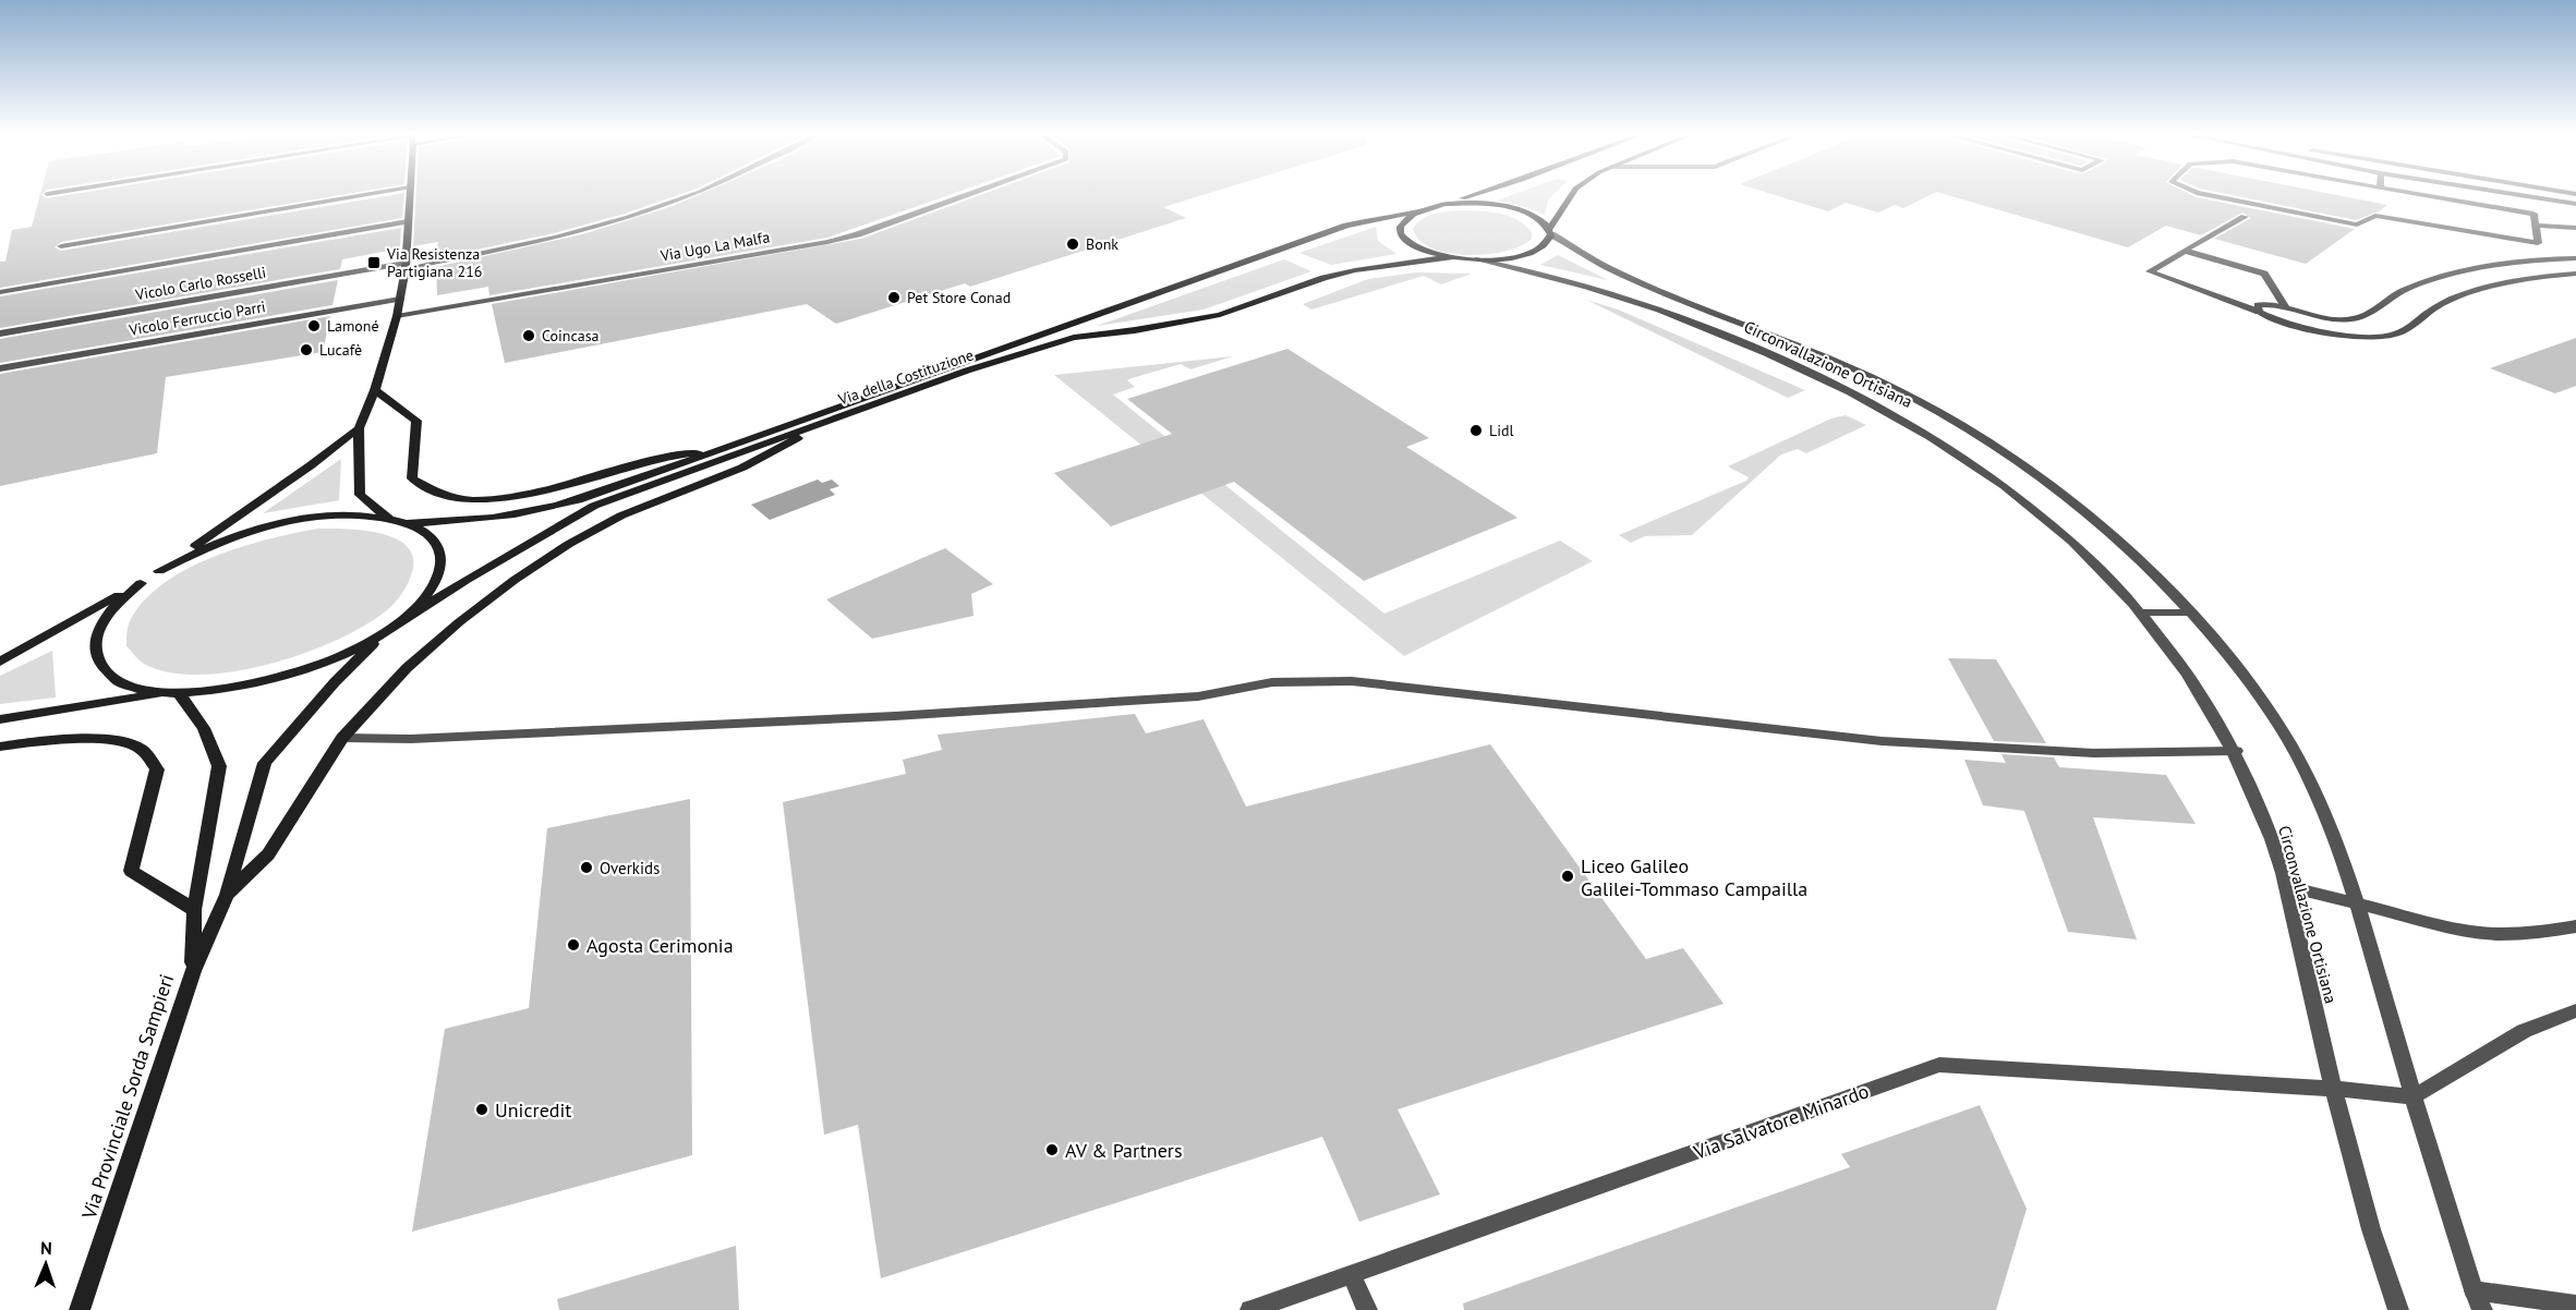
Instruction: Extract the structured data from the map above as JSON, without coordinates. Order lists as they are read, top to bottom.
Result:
{
  "streets": {
    "main road": ["Via della Costituzione", "Via Provinciale Sorda Sampieri"],
    "street": [
      "Via Ugo La Malfa",
      "Vicolo Carlo Rosselli",
      "Vicolo Ferruccio Parri",
      "Circonvallazione Ortisiana",
      "Via Salvatore Minardo"
    ]
  },
  "crossings": [
    ["Circonvallazione Ortisiana", "Via Salvatore Minardo"]
  ],
  "places": {
    "other": [
      "Bonk",
      "Pet Store Conad",
      "Lamoné",
      "Coincasa",
      "Lucafè",
      "Lidl",
      "Overkids",
      "Liceo Galileo Galilei-Tommaso Campailla",
      "Agosta Cerimonia",
      "Unicredit",
      "AV & Partners"
    ],
    "transit": ["Via Resistenza Partigiana 216"]
  },
  "north": "top"
}
